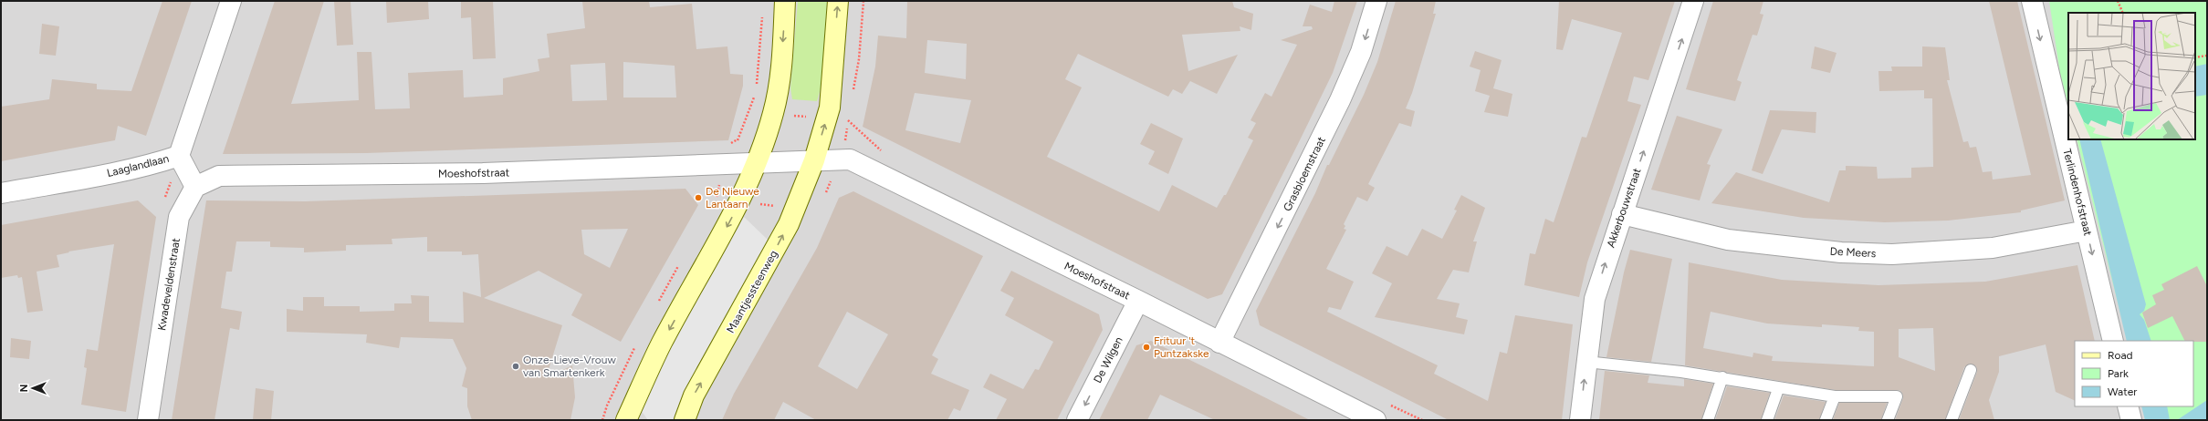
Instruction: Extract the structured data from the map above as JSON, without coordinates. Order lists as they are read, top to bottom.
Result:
{
  "streets": {
    "street": [
      "Laaglandlaan",
      "Moeshofstraat",
      "Grasbloemstraat",
      "Terlindenhofstraat",
      "Akkerbouwstraat",
      "De Meers",
      "Kwadeveldenstraat",
      "Maantjessteenweg",
      "De Wilgen"
    ]
  },
  "crossings": [
    ["Moeshofstraat", "Grasbloemstraat"],
    ["Moeshofstraat", "Kwadeveldenstraat"],
    ["Moeshofstraat", "Maantjessteenweg"],
    ["Moeshofstraat", "De Wilgen"],
    ["Terlindenhofstraat", "De Meers"],
    ["Akkerbouwstraat", "De Meers"]
  ],
  "one_way": [
    "Grasbloemstraat",
    "Terlindenhofstraat",
    "Akkerbouwstraat",
    "De Wilgen"
  ],
  "places": ["De Nieuwe Lantaarn", "Frituur 't Puntzakske", "Onze-Lieve-Vrouw van Smartenkerk"],
  "legend": ["Road", "Park", "Water"],
  "north": "left"
}
